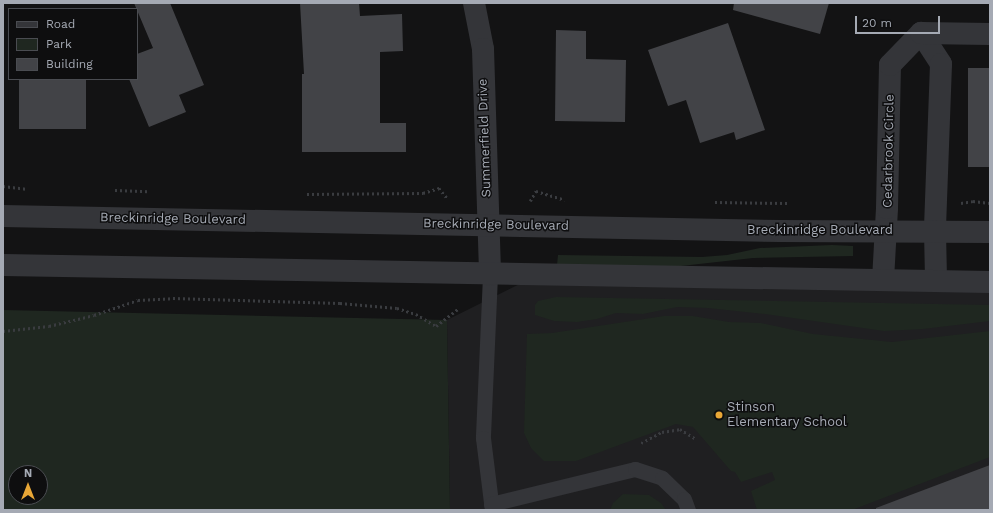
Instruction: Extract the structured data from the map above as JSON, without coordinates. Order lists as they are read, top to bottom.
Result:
{
  "streets": {
    "street": ["Summerfield Drive", "Cedarbrook Circle", "Breckinridge Boulevard"]
  },
  "crossings": [
    ["Summerfield Drive", "Breckinridge Boulevard"],
    ["Cedarbrook Circle", "Breckinridge Boulevard"]
  ],
  "places": ["Stinson Elementary School"],
  "legend": ["Road", "Park", "Building"],
  "scale_bar": "20 m",
  "north": "top"
}
